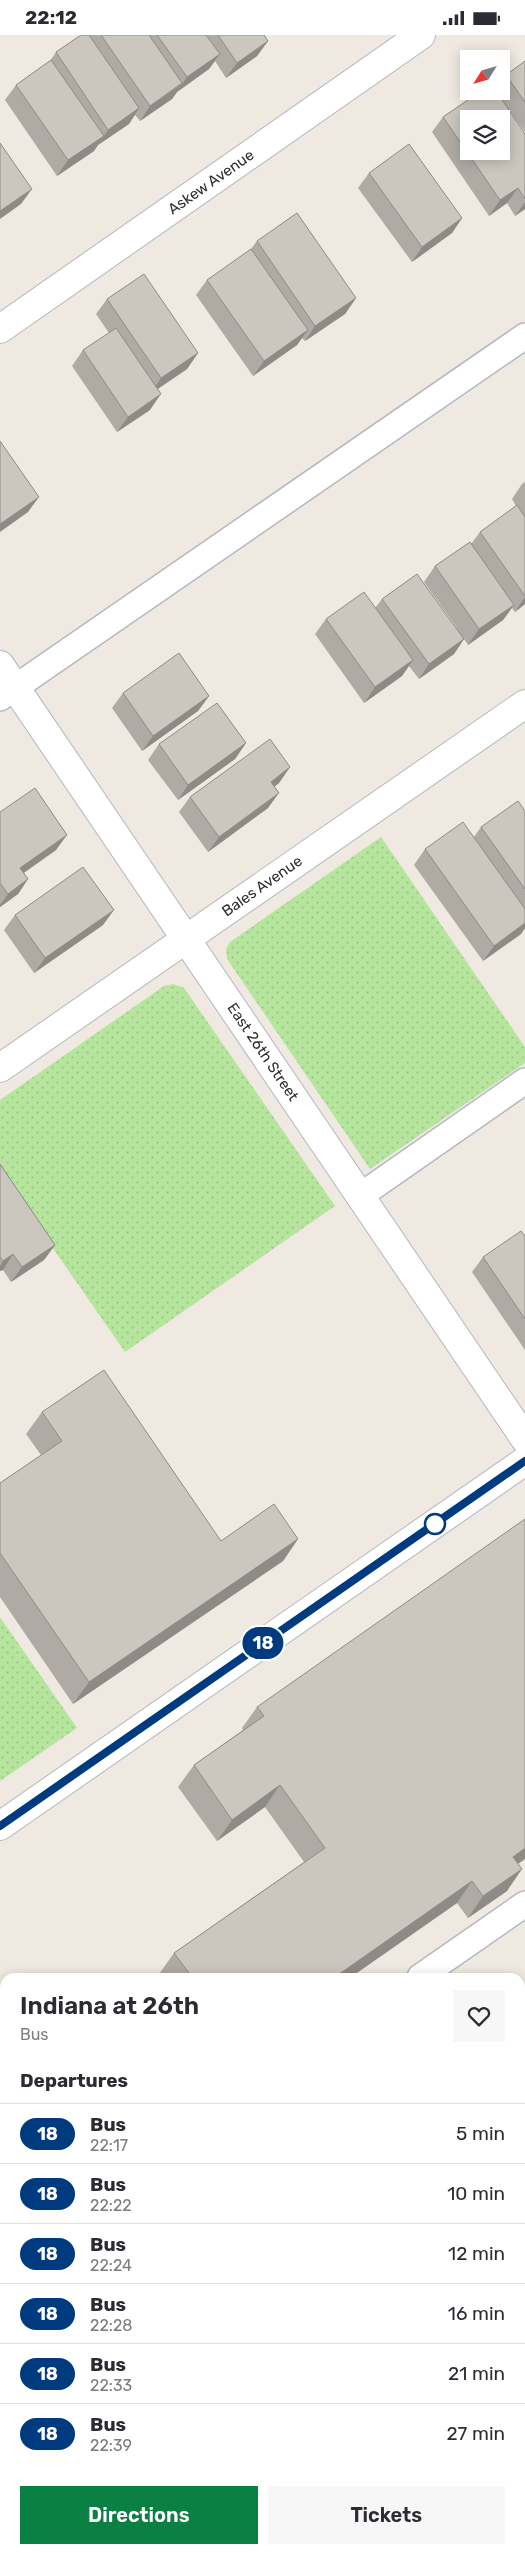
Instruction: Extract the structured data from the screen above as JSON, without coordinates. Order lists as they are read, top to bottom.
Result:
{
  "streets": {
    "street": ["Askew Avenue", "Bales Avenue", "East 26th Street"]
  },
  "crossings": [
    ["Bales Avenue", "East 26th Street"]
  ],
  "lines": ["bus line 18"],
  "north": "bottom left",
  "page": {
    "status": "22:12",
    "on_map": "18",
    "heading": [
      ["Indiana at 26th", "Bus"],
      "Departures"
    ],
    "list": [
      {
        "mark": "18",
        "name": "Bus",
        "note": "22:17",
        "value": "5 min"
      },
      {
        "mark": "18",
        "name": "Bus",
        "note": "22:22",
        "value": "10 min"
      },
      {
        "mark": "18",
        "name": "Bus",
        "note": "22:24",
        "value": "12 min"
      },
      {
        "mark": "18",
        "name": "Bus",
        "note": "22:28",
        "value": "16 min"
      },
      {
        "mark": "18",
        "name": "Bus",
        "note": "22:33",
        "value": "21 min"
      },
      {
        "mark": "18",
        "name": "Bus",
        "note": "22:39",
        "value": "27 min"
      }
    ],
    "buttons": ["Directions", "Tickets"]
  }
}
